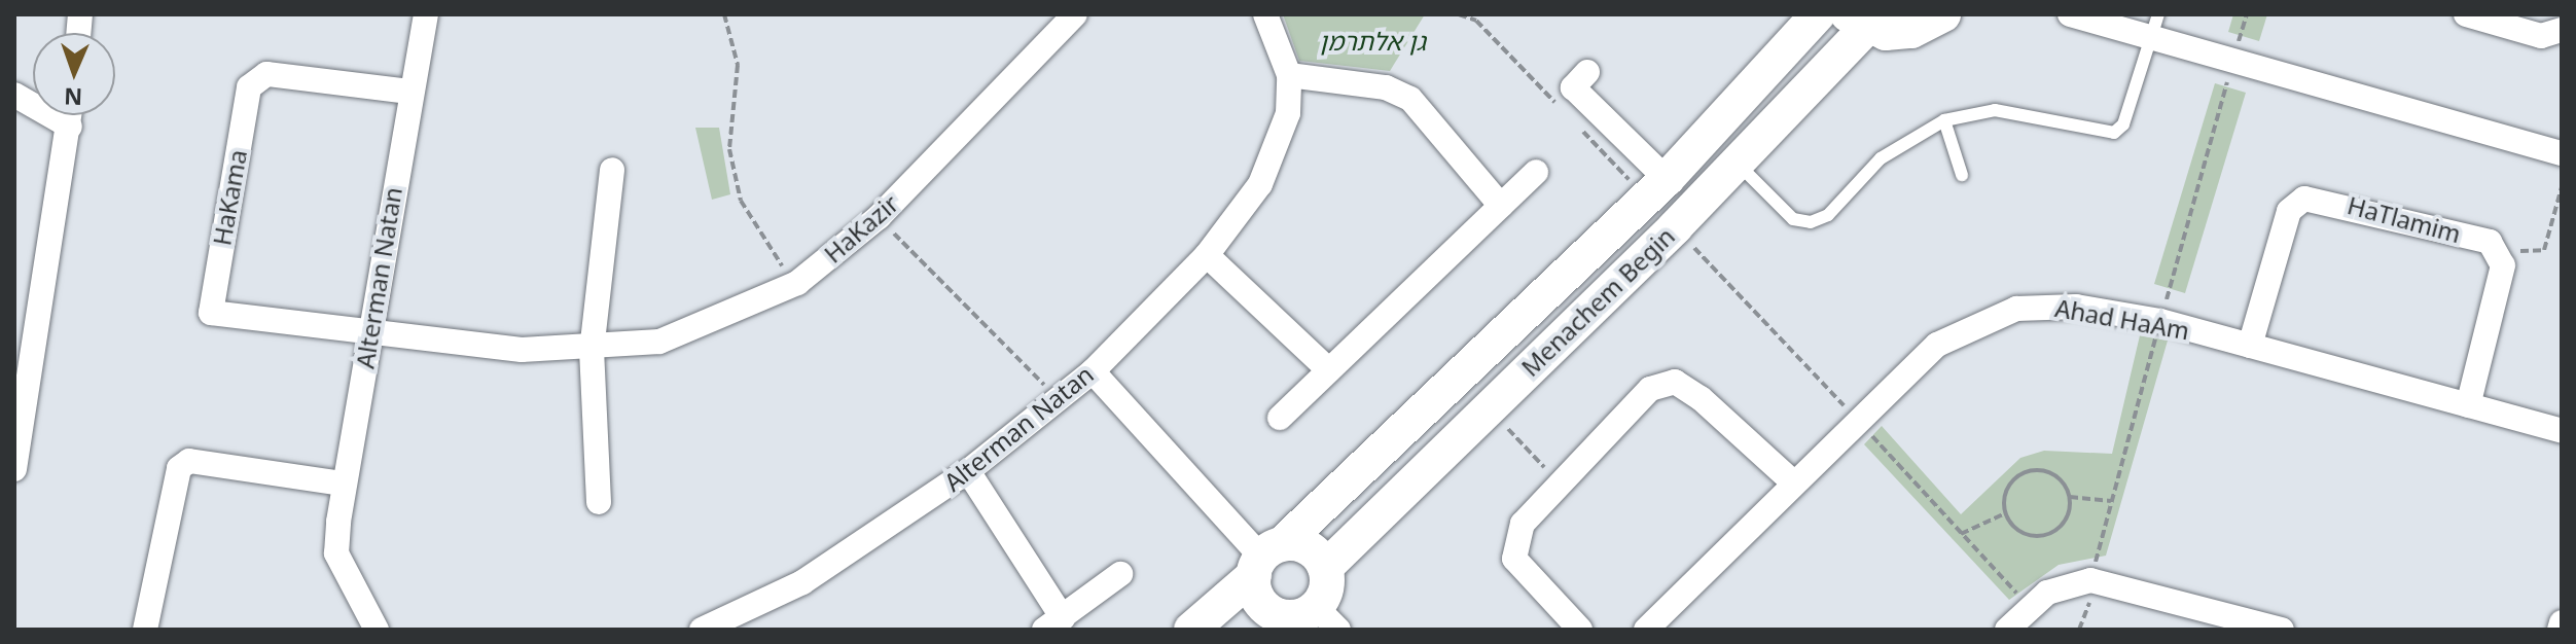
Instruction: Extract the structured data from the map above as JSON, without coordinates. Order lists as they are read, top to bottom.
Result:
{
  "streets": {
    "main road": ["Menachem Begin"],
    "street": [
      "HaKama",
      "HaTlamim",
      "HaKazir",
      "Alterman Natan",
      "Ahad HaAm"
    ]
  },
  "crossings": [
    ["HaKama", "HaKazir"],
    ["HaKama", "Alterman Natan"],
    ["HaTlamim", "Ahad HaAm"],
    ["HaKazir", "Alterman Natan"]
  ],
  "parks": ["גן אלתרמן"],
  "north": "bottom"
}
